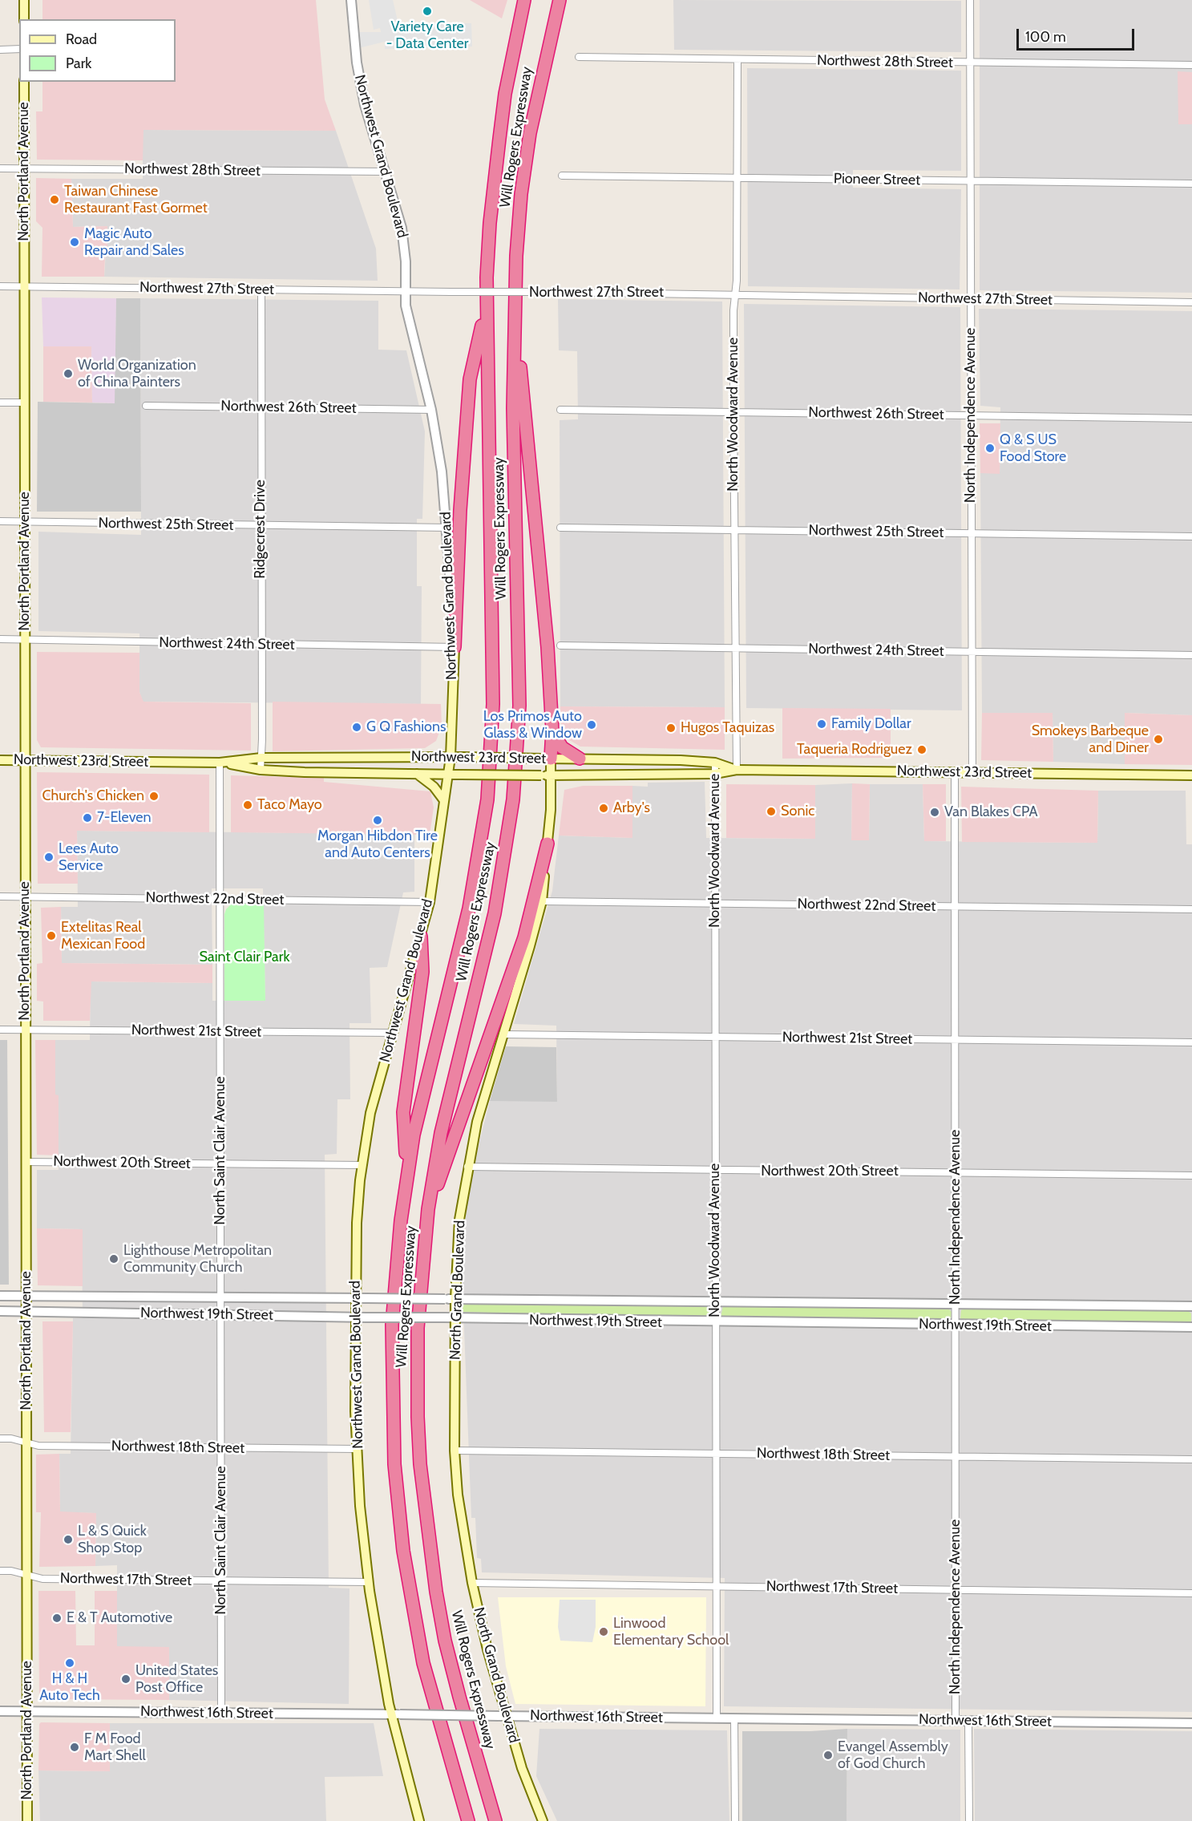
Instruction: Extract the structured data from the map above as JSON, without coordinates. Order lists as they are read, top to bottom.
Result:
{
  "streets": {
    "highway": ["Will Rogers Expressway"],
    "main road": [
      "Northwest Grand Boulevard",
      "North Portland Avenue",
      "Northwest 23rd Street",
      "North Grand Boulevard"
    ],
    "street": [
      "Northwest 28th Street",
      "Pioneer Street",
      "Northwest 27th Street",
      "Northwest 26th Street",
      "North Woodward Avenue",
      "North Independence Avenue",
      "Northwest 25th Street",
      "Ridgecrest Drive",
      "Northwest 24th Street",
      "Northwest 22nd Street",
      "Northwest 21st Street",
      "North Saint Clair Avenue",
      "Northwest 20th Street",
      "Northwest 19th Street",
      "Northwest 18th Street",
      "Northwest 17th Street",
      "Northwest 16th Street"
    ]
  },
  "crossings": [
    ["Northwest 28th Street", "Northwest Grand Boulevard"],
    ["Northwest 28th Street", "North Portland Avenue"],
    ["Northwest 28th Street", "North Woodward Avenue"],
    ["Northwest 28th Street", "North Independence Avenue"],
    ["Northwest Grand Boulevard", "Northwest 27th Street"],
    ["Northwest Grand Boulevard", "Northwest 26th Street"],
    ["Northwest Grand Boulevard", "Northwest 25th Street"],
    ["Northwest Grand Boulevard", "Northwest 24th Street"],
    ["Northwest Grand Boulevard", "Northwest 23rd Street"],
    ["Northwest Grand Boulevard", "Northwest 22nd Street"],
    ["Northwest Grand Boulevard", "Northwest 21st Street"],
    ["Northwest Grand Boulevard", "Northwest 20th Street"],
    ["Northwest Grand Boulevard", "Northwest 19th Street"],
    ["Northwest Grand Boulevard", "Northwest 18th Street"],
    ["Northwest Grand Boulevard", "Northwest 17th Street"],
    ["Northwest Grand Boulevard", "Northwest 16th Street"],
    ["North Portland Avenue", "Northwest 27th Street"],
    ["North Portland Avenue", "Northwest 25th Street"],
    ["North Portland Avenue", "Northwest 24th Street"],
    ["North Portland Avenue", "Northwest 23rd Street"],
    ["North Portland Avenue", "Northwest 22nd Street"],
    ["North Portland Avenue", "Northwest 21st Street"],
    ["North Portland Avenue", "Northwest 20th Street"],
    ["North Portland Avenue", "Northwest 19th Street"],
    ["North Portland Avenue", "Northwest 18th Street"],
    ["North Portland Avenue", "Northwest 17th Street"],
    ["North Portland Avenue", "Northwest 16th Street"],
    ["Pioneer Street", "North Woodward Avenue"],
    ["Pioneer Street", "North Independence Avenue"],
    ["Northwest 27th Street", "North Woodward Avenue"],
    ["Northwest 27th Street", "North Independence Avenue"],
    ["Northwest 27th Street", "Ridgecrest Drive"],
    ["Northwest 26th Street", "North Woodward Avenue"],
    ["Northwest 26th Street", "North Independence Avenue"],
    ["Northwest 26th Street", "Ridgecrest Drive"],
    ["North Woodward Avenue", "Northwest 25th Street"],
    ["North Woodward Avenue", "Northwest 24th Street"],
    ["North Woodward Avenue", "Northwest 23rd Street"],
    ["North Woodward Avenue", "Northwest 22nd Street"],
    ["North Woodward Avenue", "Northwest 21st Street"],
    ["North Woodward Avenue", "Northwest 20th Street"],
    ["North Woodward Avenue", "Northwest 19th Street"],
    ["North Woodward Avenue", "Northwest 18th Street"],
    ["North Woodward Avenue", "Northwest 17th Street"],
    ["North Woodward Avenue", "Northwest 16th Street"],
    ["North Independence Avenue", "Northwest 25th Street"],
    ["North Independence Avenue", "Northwest 24th Street"],
    ["North Independence Avenue", "Northwest 23rd Street"],
    ["North Independence Avenue", "Northwest 22nd Street"],
    ["North Independence Avenue", "Northwest 21st Street"],
    ["North Independence Avenue", "Northwest 20th Street"],
    ["North Independence Avenue", "Northwest 19th Street"],
    ["North Independence Avenue", "Northwest 18th Street"],
    ["North Independence Avenue", "Northwest 17th Street"],
    ["North Independence Avenue", "Northwest 16th Street"],
    ["Northwest 25th Street", "Ridgecrest Drive"],
    ["Ridgecrest Drive", "Northwest 24th Street"],
    ["Ridgecrest Drive", "Northwest 23rd Street"],
    ["Northwest 23rd Street", "North Saint Clair Avenue"],
    ["Northwest 23rd Street", "North Grand Boulevard"],
    ["Northwest 22nd Street", "North Saint Clair Avenue"],
    ["Northwest 22nd Street", "North Grand Boulevard"],
    ["Northwest 21st Street", "North Saint Clair Avenue"],
    ["Northwest 21st Street", "North Grand Boulevard"],
    ["North Saint Clair Avenue", "Northwest 20th Street"],
    ["North Saint Clair Avenue", "Northwest 19th Street"],
    ["North Saint Clair Avenue", "Northwest 18th Street"],
    ["North Saint Clair Avenue", "Northwest 17th Street"],
    ["North Saint Clair Avenue", "Northwest 16th Street"],
    ["Northwest 20th Street", "North Grand Boulevard"],
    ["North Grand Boulevard", "Northwest 19th Street"],
    ["North Grand Boulevard", "Northwest 18th Street"],
    ["North Grand Boulevard", "Northwest 17th Street"],
    ["North Grand Boulevard", "Northwest 16th Street"]
  ],
  "parks": ["Saint Clair Park"],
  "places": [
    "Variety Care - Data Center",
    "Taiwan Chinese Restaurant Fast Gormet",
    "Magic Auto Repair and Sales",
    "World Organization of China Painters",
    "Q & S US Food Store",
    "Family Dollar",
    "Los Primos Auto Glass & Window",
    "G Q Fashions",
    "Hugos Taquizas",
    "Smokeys Barbeque and Diner",
    "Taqueria Rodriguez",
    "Church's Chicken",
    "Taco Mayo",
    "Arby's",
    "Sonic",
    "Van Blakes CPA",
    "7-Eleven",
    "Morgan Hibdon Tire and Auto Centers",
    "Lees Auto Service",
    "Extelitas Real Mexican Food",
    "Lighthouse Metropolitan Community Church",
    "L & S Quick Shop Stop",
    "E & T Automotive",
    "Linwood Elementary School",
    "H & H Auto Tech",
    "United States Post Office",
    "F M Food Mart Shell",
    "Evangel Assembly of God Church"
  ],
  "legend": ["Road", "Park"],
  "scale_bar": "100 m"
}
